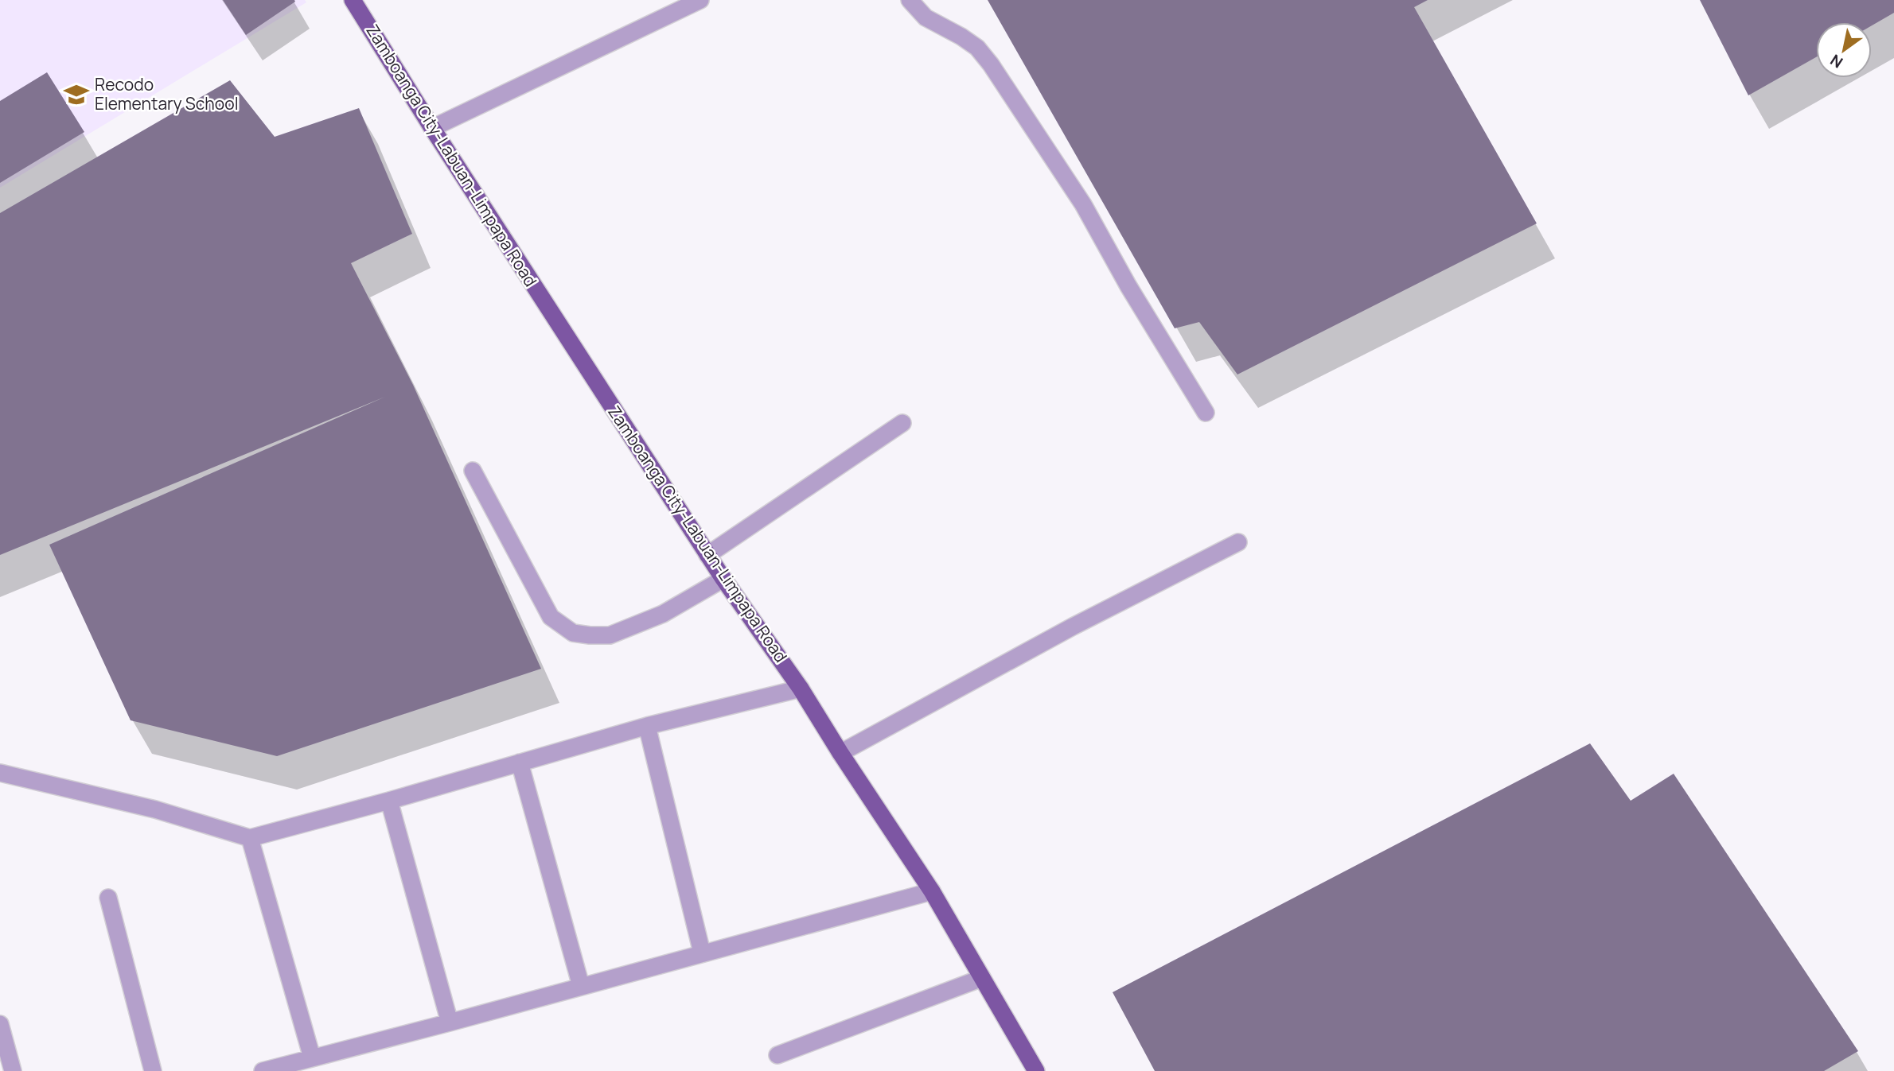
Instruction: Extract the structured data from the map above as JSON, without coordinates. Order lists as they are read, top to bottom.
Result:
{
  "streets": {
    "main road": ["Zamboanga City-Labuan-Limpapa Road"]
  },
  "places": {
    "school or university": ["Recodo Elementary School"]
  },
  "north": "bottom left"
}
